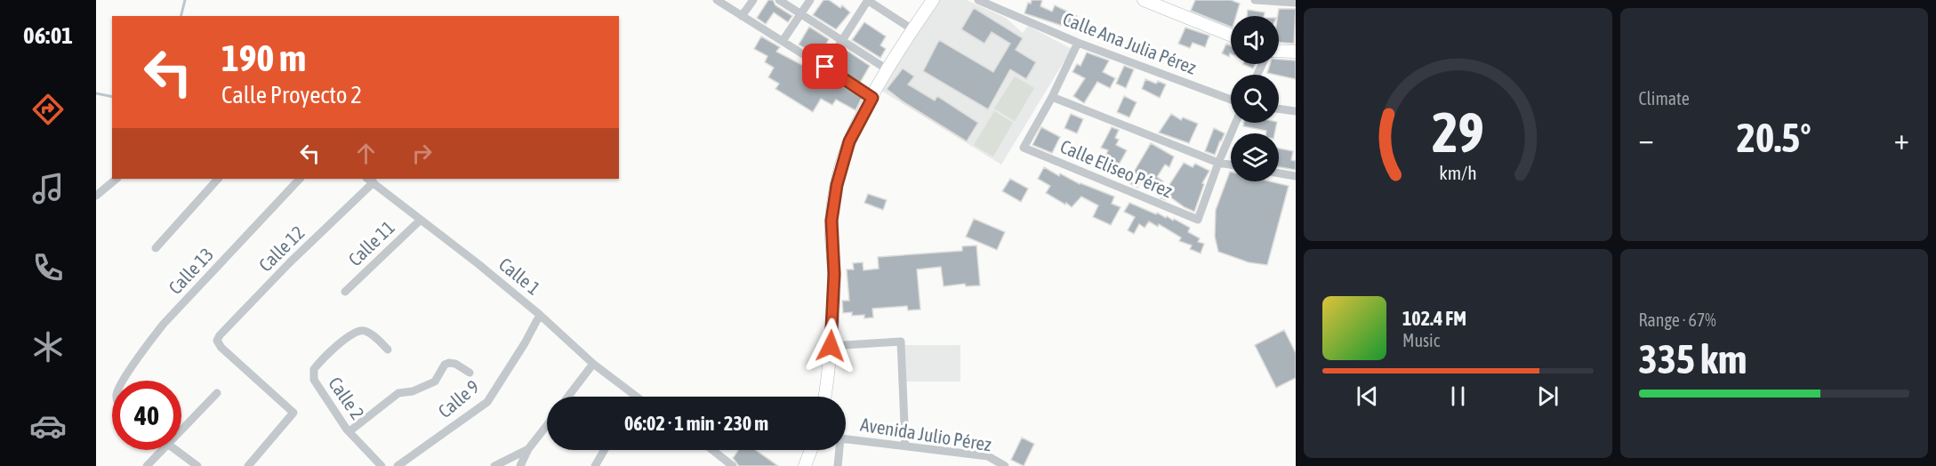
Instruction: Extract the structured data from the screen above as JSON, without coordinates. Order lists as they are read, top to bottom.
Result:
{
  "streets": {
    "street": [
      "Calle Ana Julia Pérez",
      "Calle Eliseo Pérez",
      "Calle 11",
      "Calle 12",
      "Calle 13",
      "Calle 1",
      "Calle 2",
      "Calle 9",
      "Avenida Julio Pérez"
    ]
  },
  "crossings": [
    ["Calle Ana Julia Pérez", "Calle Eliseo Pérez"],
    ["Calle 11", "Calle 1"],
    ["Calle 12", "Calle 1"],
    ["Calle 1", "Calle 9"]
  ],
  "page": {
    "tabs": "06:01",
    "tile": [
      "Climate",
      ["Range · 67%", "335 km"]
    ],
    "turn": ["190 m", "Calle Proyecto 2"],
    "heat": ["−", "20.5°", "+"],
    "song": ["102.4 FM", "Music"],
    "limit": "40",
    "trip": "06:02 · 1 min · 230 m",
    "gauge": ["29", "km/h"]
  }
}
